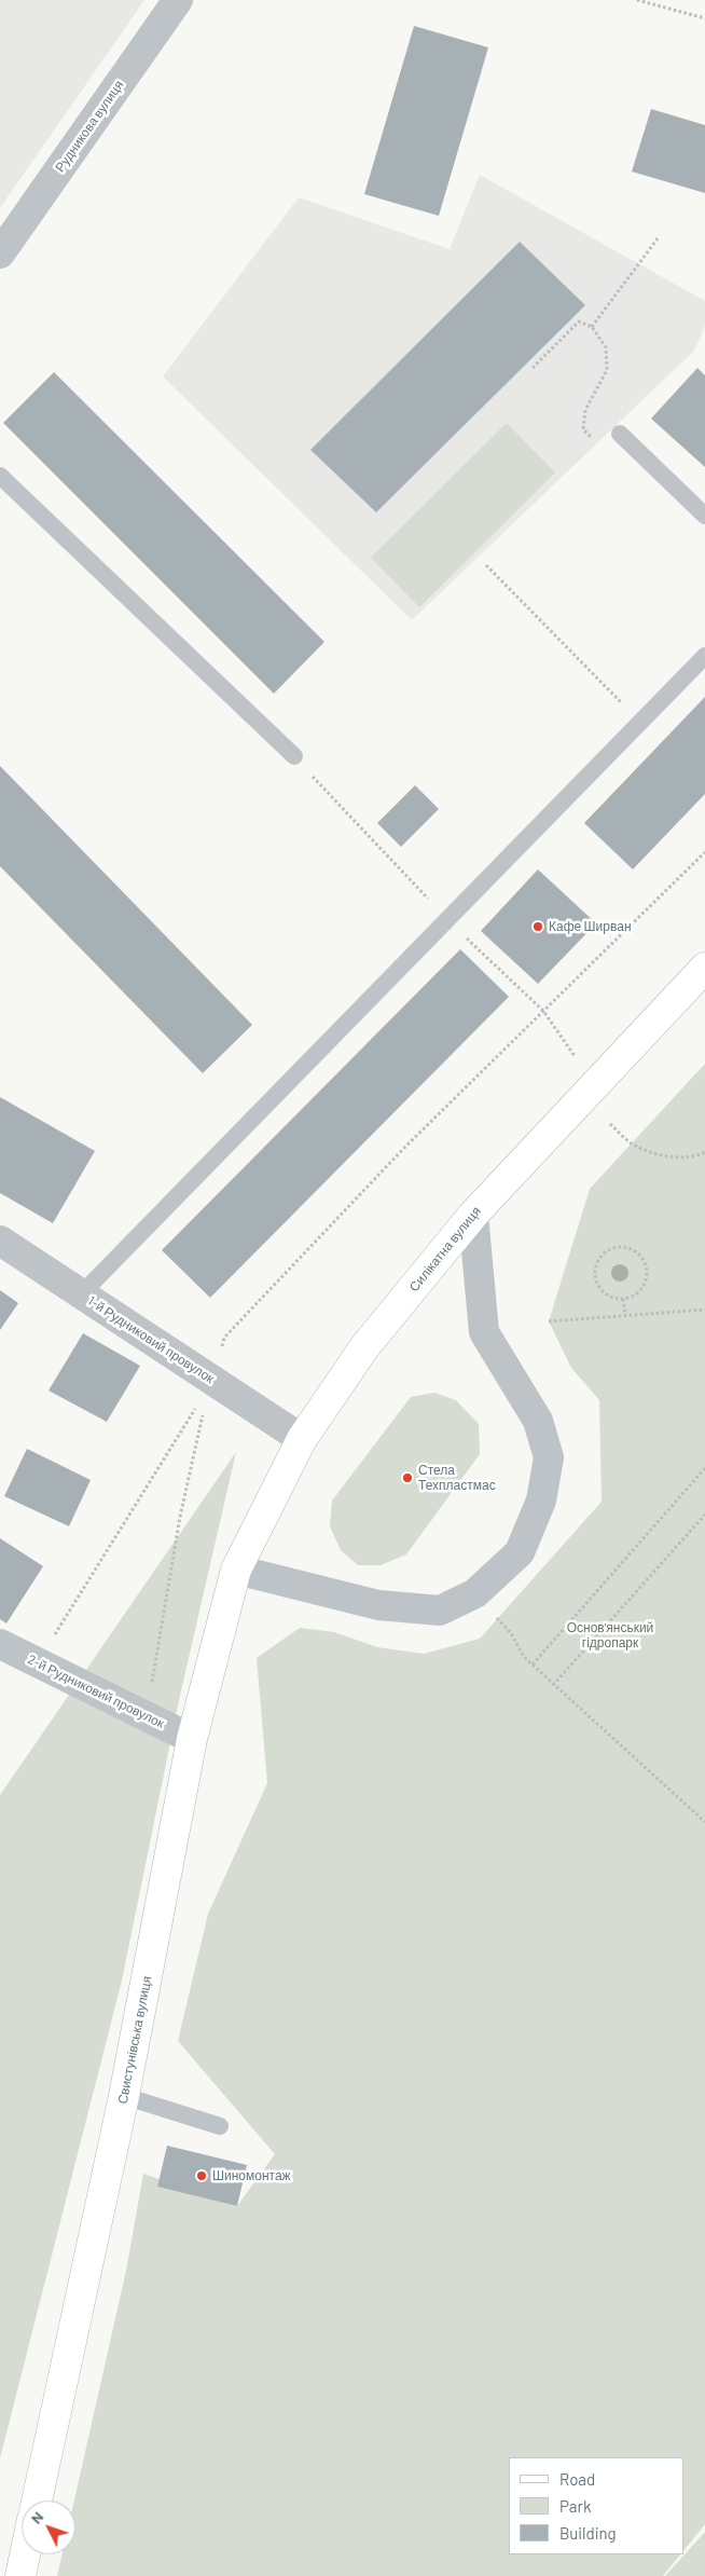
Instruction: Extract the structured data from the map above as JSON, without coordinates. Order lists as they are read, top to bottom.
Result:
{
  "streets": {
    "main road": ["Силікатна вулиця", "Свистунівська вулиця"],
    "street": ["Рудникова вулиця", "1-й Рудниковий провулок", "2-й Рудниковий провулок"]
  },
  "crossings": [
    ["Силікатна вулиця", "1-й Рудниковий провулок"],
    ["Силікатна вулиця", "Свистунівська вулиця"],
    ["2-й Рудниковий провулок", "Свистунівська вулиця"]
  ],
  "parks": ["Основ'янський гідропарк"],
  "places": ["Кафе Ширван", "Стела Техпластмас", "Шиномонтаж"],
  "legend": ["Road", "Park", "Building"],
  "north": "top left"
}
